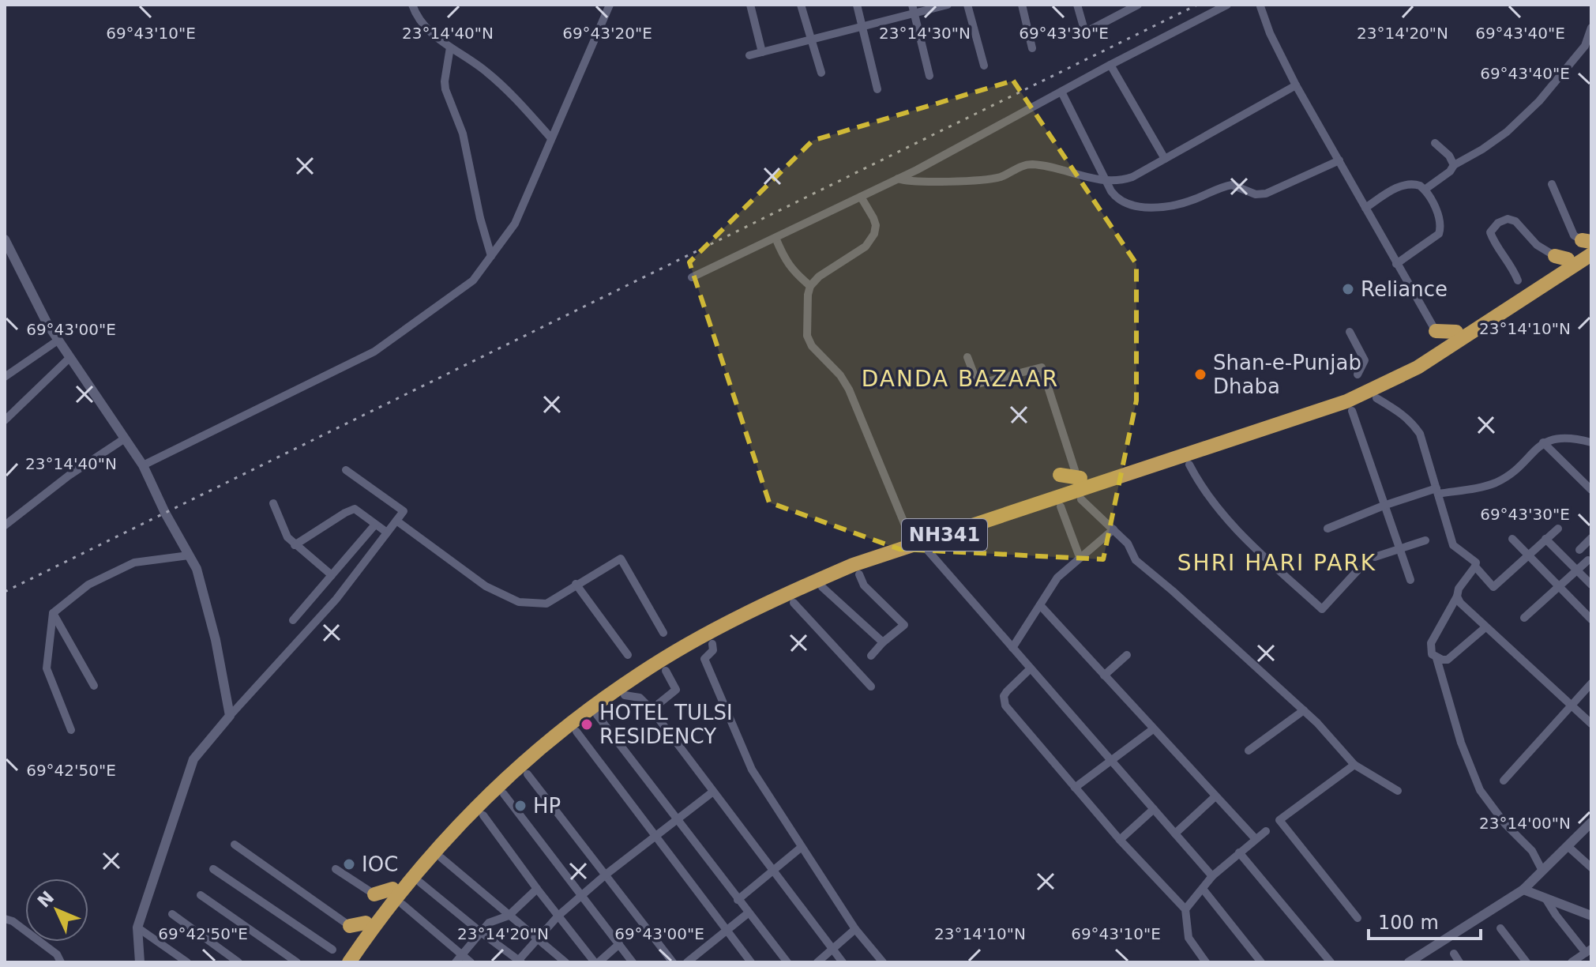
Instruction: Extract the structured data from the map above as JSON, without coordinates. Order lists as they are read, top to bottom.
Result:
{
  "streets": {
    "highway": ["NH341"]
  },
  "districts": ["DANDA BAZAAR", "SHRI HARI PARK"],
  "places": [
    "Reliance",
    "Shan-e-Punjab Dhaba",
    "HOTEL TULSI RESIDENCY",
    "HP",
    "IOC"
  ],
  "scale_bar": "100 m",
  "north": "top left",
  "coordinates": [
    "69°43'10\"E",
    "69°43'20\"E",
    "69°43'30\"E",
    "69°43'40\"E",
    "23°14'40\"N",
    "23°14'30\"N",
    "23°14'20\"N",
    "23°14'10\"N",
    "69°43'00\"E",
    "69°42'50\"E",
    "23°14'00\"N"
  ]
}
